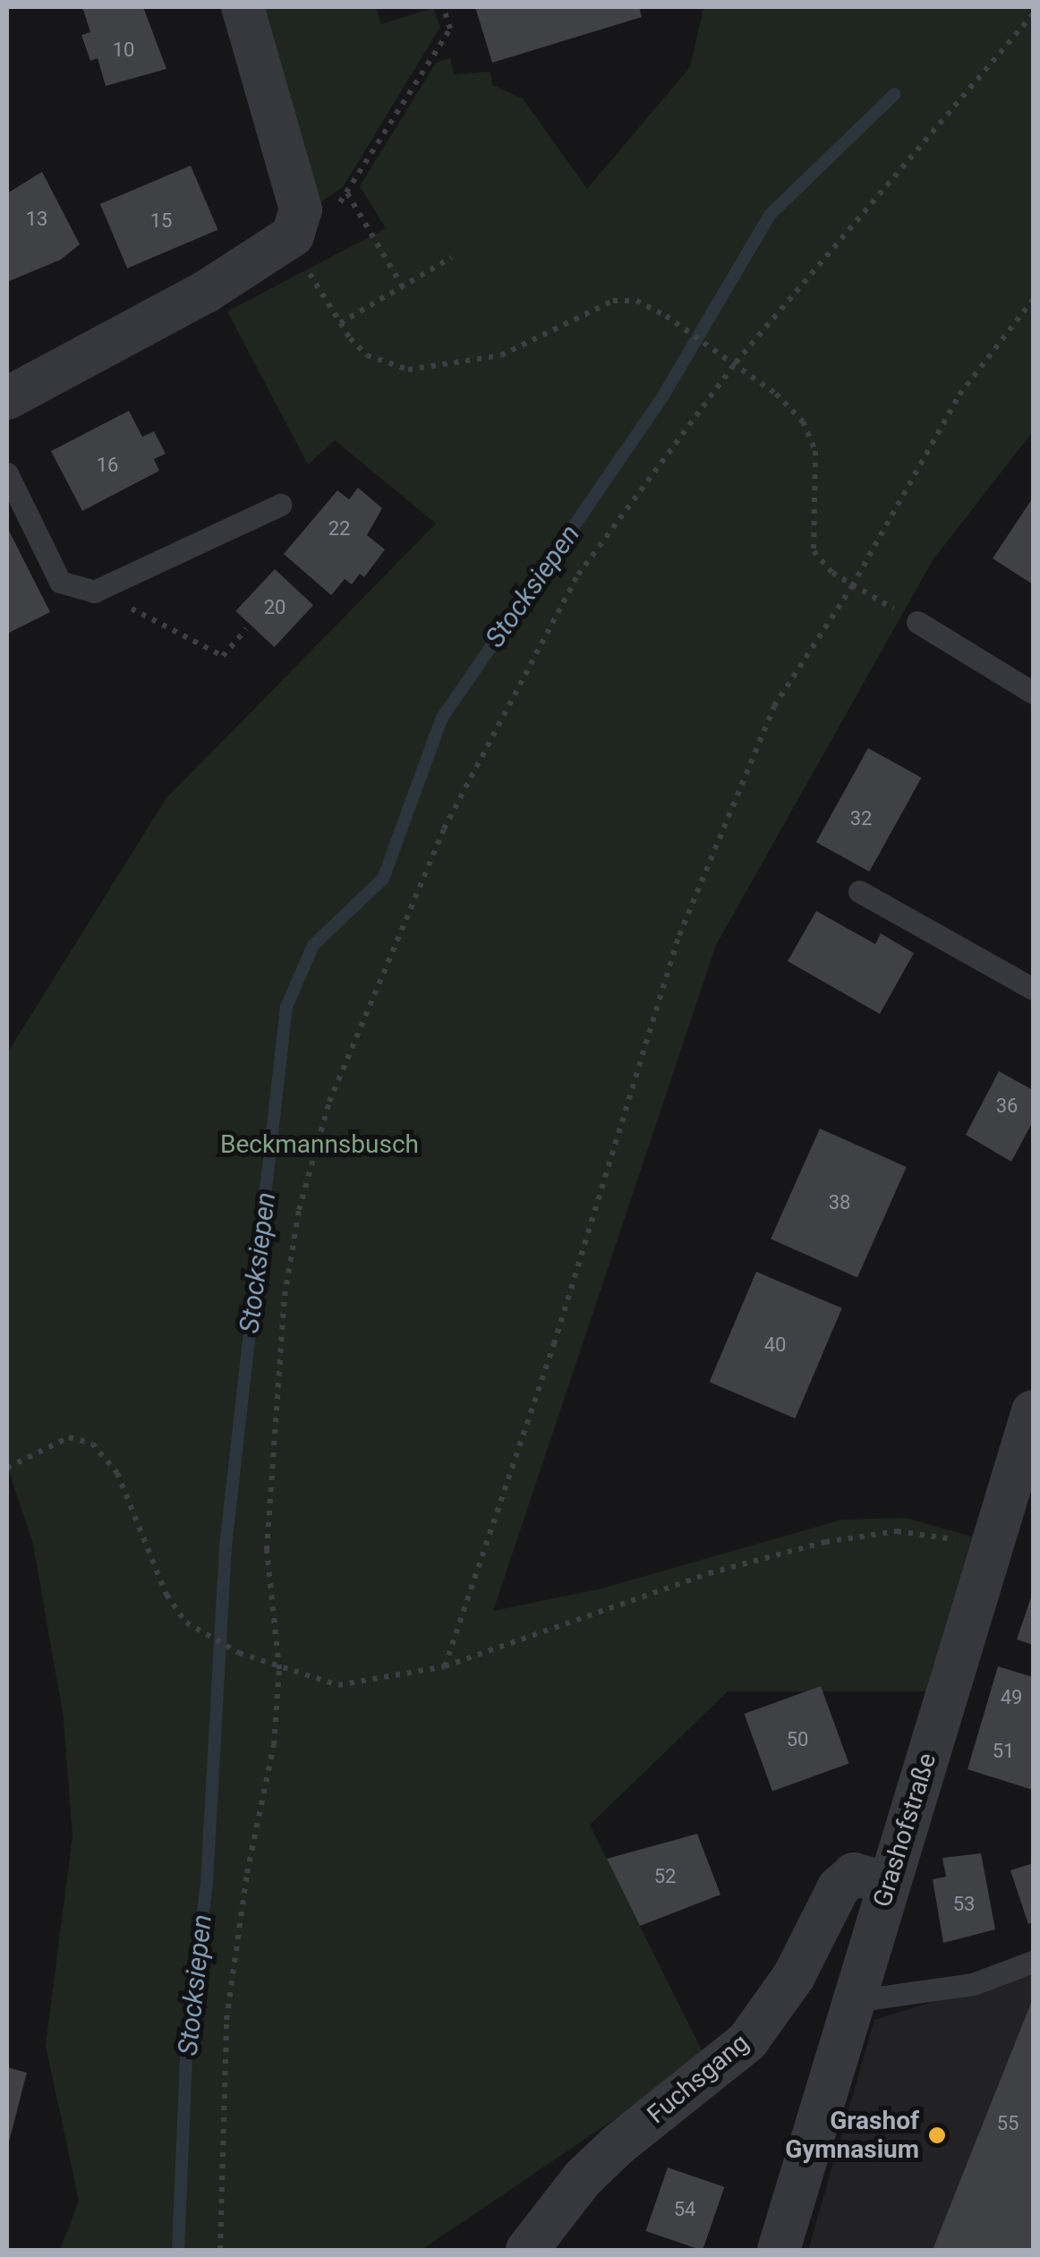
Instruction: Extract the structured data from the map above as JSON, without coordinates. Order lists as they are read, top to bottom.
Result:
{
  "streets": {
    "street": ["Grashofstraße", "Fuchsgang"]
  },
  "crossings": [
    ["Grashofstraße", "Fuchsgang"]
  ],
  "water": ["Stocksiepen"],
  "parks": ["Beckmannsbusch"],
  "places": ["Grashof Gymnasium"],
  "house_numbers": [
    "10",
    "13",
    "15",
    "16",
    "22",
    "20",
    "32",
    "36",
    "38",
    "40",
    "49",
    "50",
    "51",
    "52",
    "53",
    "55",
    "54"
  ]
}
